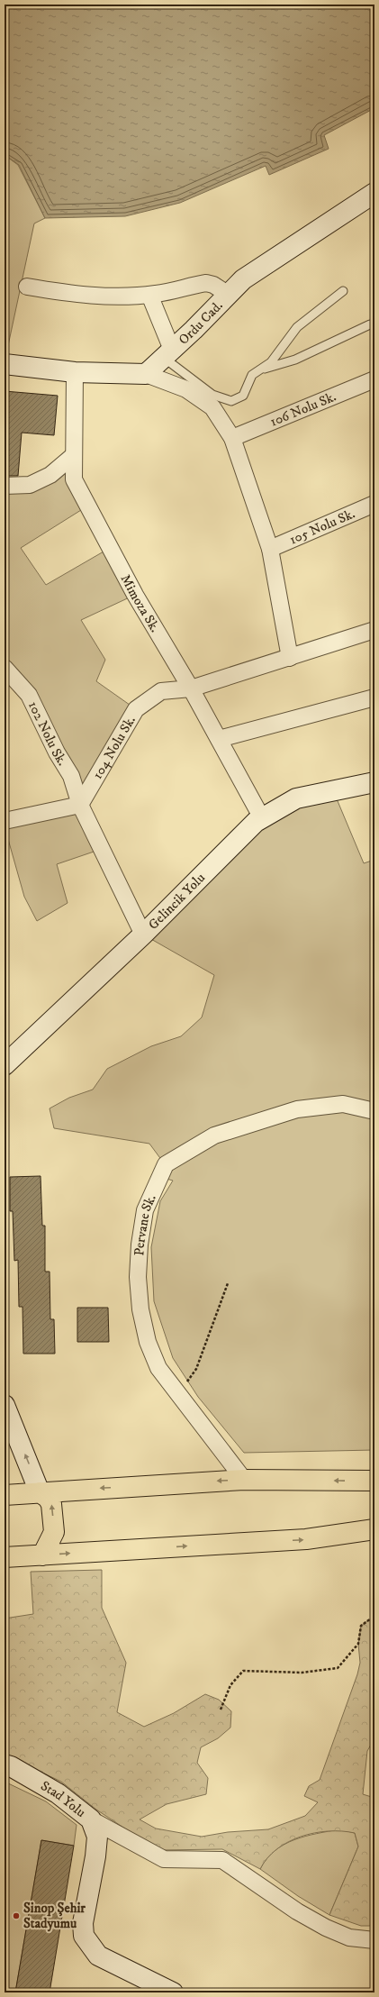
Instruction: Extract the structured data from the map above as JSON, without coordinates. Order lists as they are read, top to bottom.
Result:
{
  "streets": {
    "main road": ["Ordu Cad.", "Gelincik Yolu", "Stad Yolu"],
    "street": [
      "106 Nolu Sk.",
      "105 Nolu Sk.",
      "Mimoza Sk.",
      "102 Nolu Sk.",
      "104 Nolu Sk.",
      "Pervane Sk."
    ]
  },
  "crossings": [
    ["Mimoza Sk.", "104 Nolu Sk."],
    ["Mimoza Sk.", "Gelincik Yolu"],
    ["102 Nolu Sk.", "104 Nolu Sk."]
  ],
  "places": ["Sinop Şehir Stadyumu"]
}
